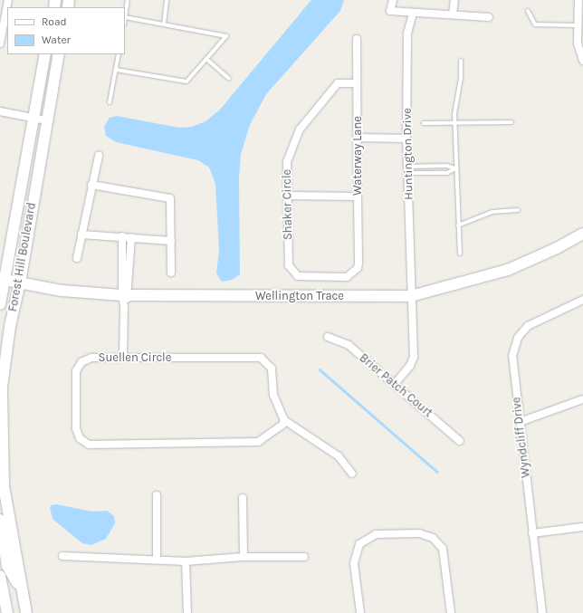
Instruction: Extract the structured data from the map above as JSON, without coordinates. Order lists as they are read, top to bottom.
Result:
{
  "streets": {
    "main road": ["Forest Hill Boulevard", "Wellington Trace"],
    "street": [
      "Huntington Drive",
      "Waterway Lane",
      "Shaker Circle",
      "Suellen Circle",
      "Brier Patch Court",
      "Wyndcliff Drive"
    ]
  },
  "crossings": [
    ["Huntington Drive", "Wellington Trace"],
    ["Huntington Drive", "Brier Patch Court"],
    ["Waterway Lane", "Shaker Circle"],
    ["Forest Hill Boulevard", "Wellington Trace"]
  ],
  "legend": ["Road", "Water"]
}
